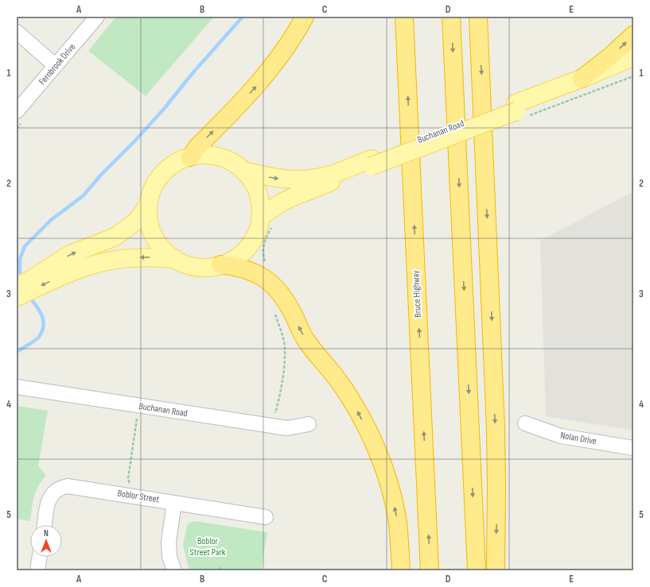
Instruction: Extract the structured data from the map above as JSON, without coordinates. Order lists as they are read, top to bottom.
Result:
{
  "streets": {
    "highway": ["Bruce Highway"],
    "main road": ["Buchanan Road"],
    "street": ["Fernbrook Drive", "Nolan Drive", "Boblor Street"]
  },
  "parks": ["Boblor Street Park"],
  "north": "top",
  "grid": {
    "columns": [
      "A",
      "B",
      "C",
      "D",
      "E"
    ],
    "rows": [
      "1",
      "2",
      "3",
      "4",
      "5"
    ]
  }
}
